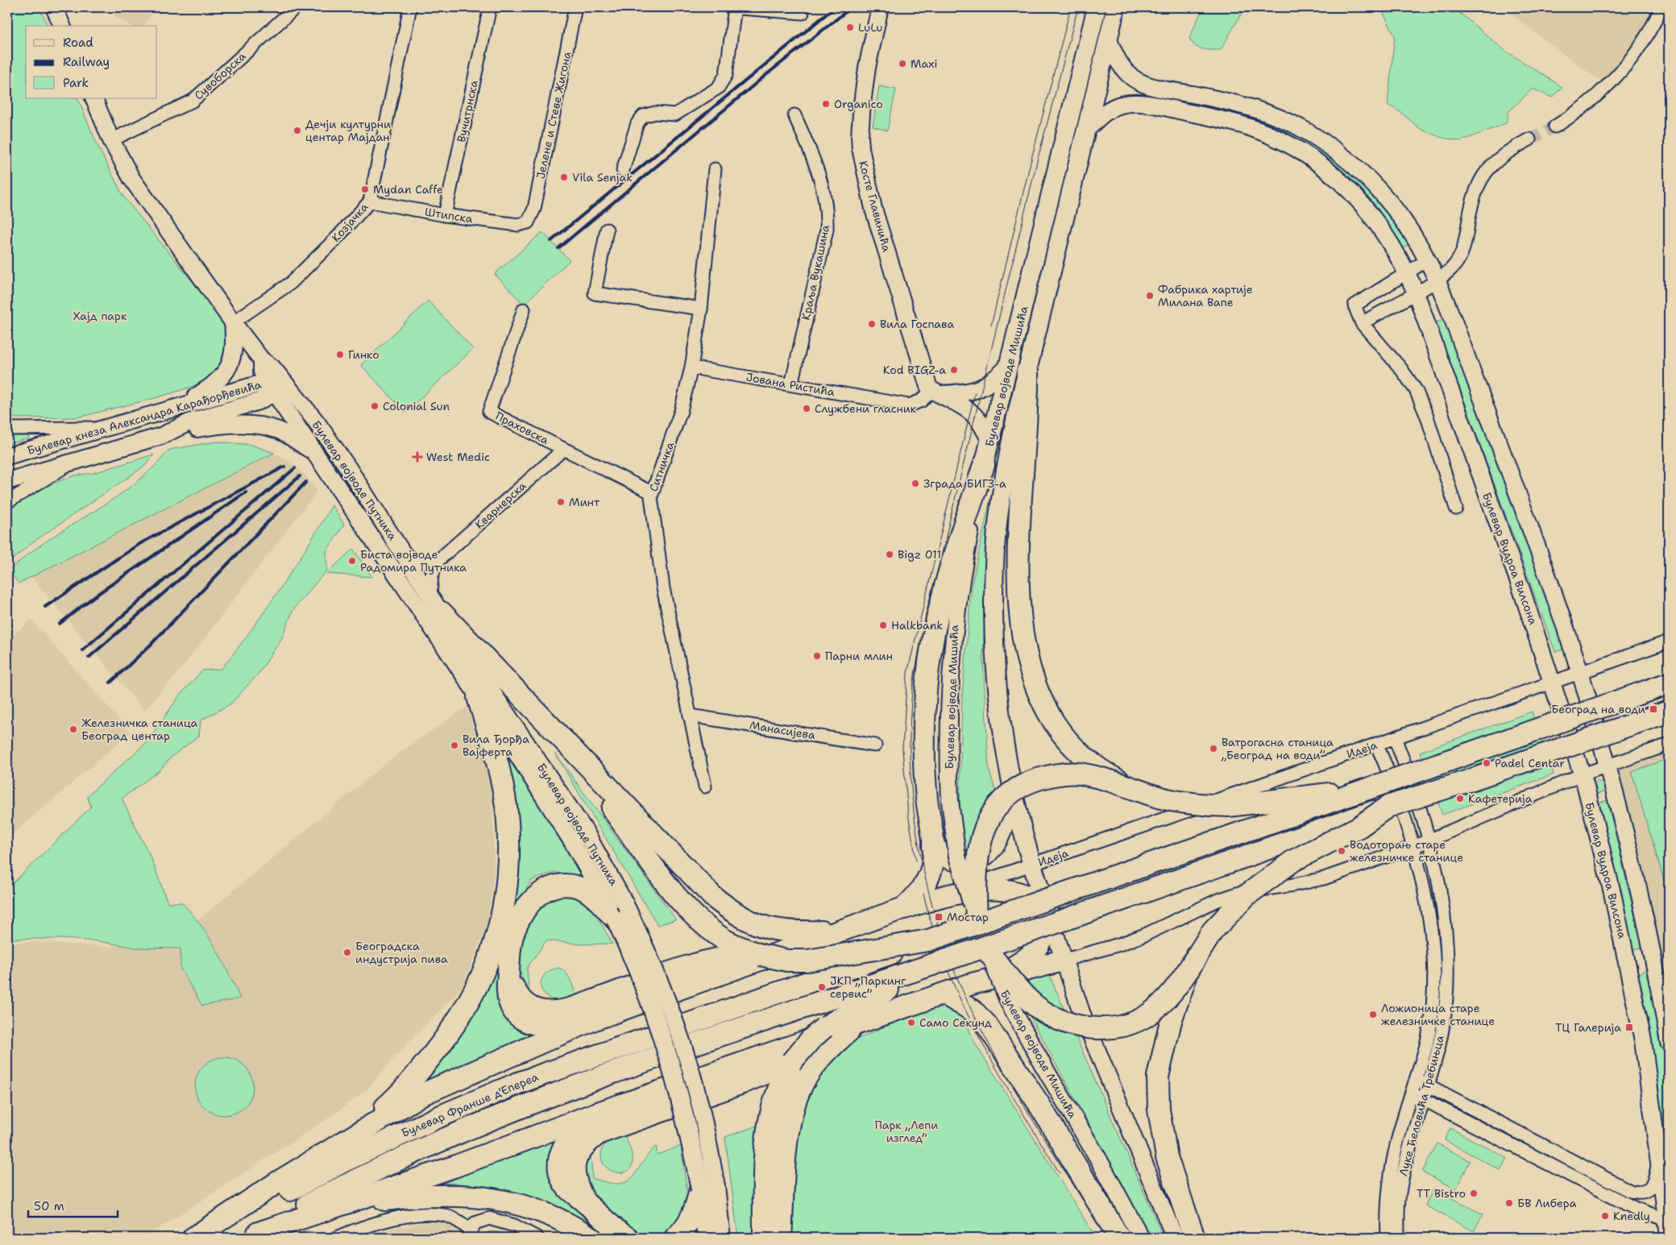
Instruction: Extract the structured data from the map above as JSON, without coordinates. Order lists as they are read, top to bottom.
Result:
{
  "streets": {
    "highway": ["Булевар Франше д'Епереа"],
    "main road": [
      "Косте Главинића",
      "Булевар војводе Мишића",
      "Булевар кнеза Александра Карађорђевића",
      "Булевар војводе Путника",
      "Булевар Вудроа Вилсона"
    ],
    "street": [
      "Сувоборска",
      "Вучитрнска",
      "Јелене и Стеве Жигона",
      "Штипска",
      "Козјачка",
      "Краља Вукашина",
      "Јована Ристића",
      "Праховска",
      "Ситничка",
      "Кварнерска",
      "Манасијева",
      "Идеја",
      "Луке Ћеловића Требињца"
    ]
  },
  "crossings": [
    ["Сувоборска", "Булевар војводе Путника"],
    ["Вучитрнска", "Штипска"],
    ["Јелене и Стеве Жигона", "Штипска"],
    ["Косте Главинића", "Јована Ристића"],
    ["Штипска", "Козјачка"],
    ["Козјачка", "Булевар војводе Путника"],
    ["Краља Вукашина", "Јована Ристића"],
    ["Булевар војводе Мишића", "Булевар Вудроа Вилсона"],
    ["Булевар војводе Мишића", "Идеја"],
    ["Јована Ристића", "Ситничка"],
    ["Булевар кнеза Александра Карађорђевића", "Булевар војводе Путника"],
    ["Праховска", "Ситничка"],
    ["Праховска", "Кварнерска"],
    ["Ситничка", "Манасијева"],
    ["Булевар војводе Путника", "Кварнерска"],
    ["Булевар Вудроа Вилсона", "Идеја"],
    ["Идеја", "Луке Ћеловића Требињца"]
  ],
  "parks": ["Хајд парк", "Парк „Лепи изглед”"],
  "places": {
    "other": [
      "LuLu",
      "Maxi",
      "Organico",
      "Дечји културни центар Мајдан",
      "Vila Senjak",
      "Mydan Caffe",
      "Фабрика хартије Милана Вапе",
      "Вила Госпава",
      "Гинко",
      "Kod BIGZ-a",
      "Colonial Sun",
      "Службени гласник",
      "Зграда БИГЗ-а",
      "Минт",
      "Bigz 011",
      "Биста војводе Радомира Путника",
      "Halkbank",
      "Парни млин",
      "Железничка станица Београд центар",
      "Вила Ђорђа Вајферта",
      "Ватрогасна станица „Београд на води”",
      "Padel Centar",
      "Кафетерија",
      "Водоторањ старе железничке станице",
      "Београдска индустрија пива",
      "ЈКП „Паркинг сервис”",
      "Ложионица старе железничке станице",
      "Само Секунд",
      "TT Bistro",
      "БВ Либера",
      "Knedly"
    ],
    "health": ["West Medic"],
    "transit": ["Београд на води", "Мостар", "ТЦ Галерија"]
  },
  "legend": ["Road", "Railway", "Park"],
  "scale_bar": "50 m"
}
